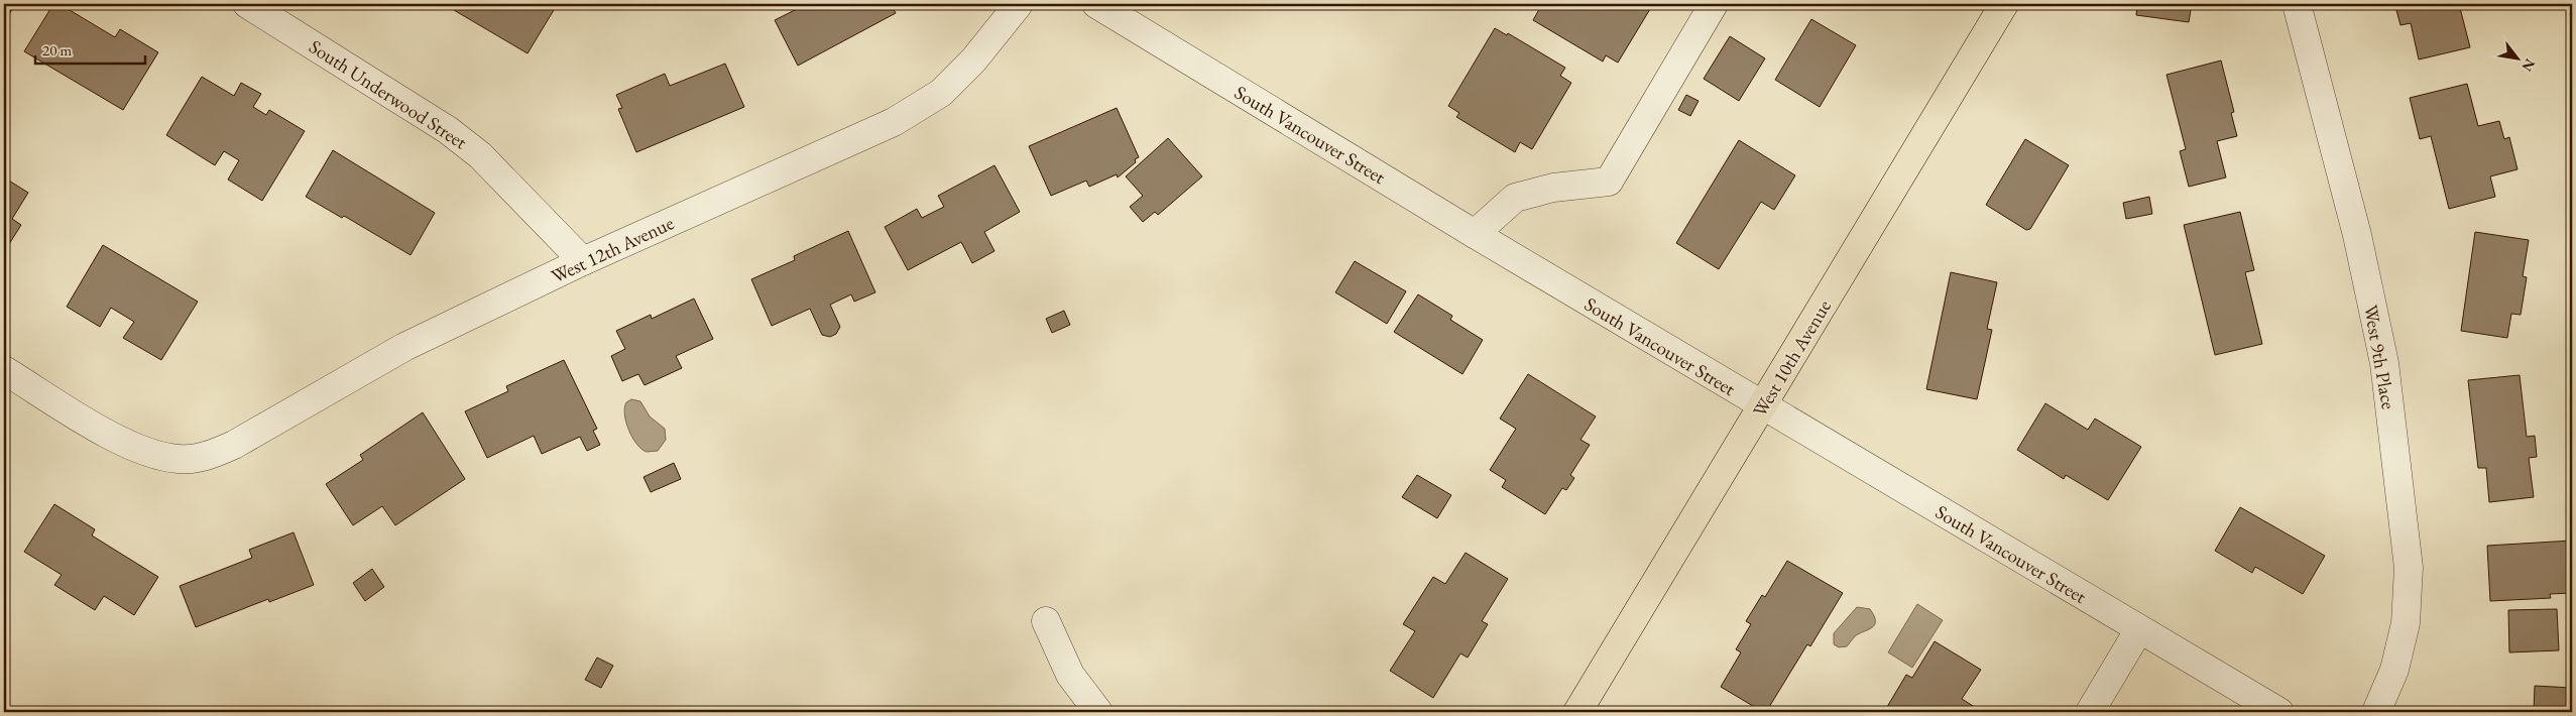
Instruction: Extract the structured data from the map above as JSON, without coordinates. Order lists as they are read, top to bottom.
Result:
{
  "streets": {
    "main road": ["West 10th Avenue"],
    "street": [
      "South Underwood Street",
      "South Vancouver Street",
      "West 12th Avenue",
      "West 9th Place"
    ]
  },
  "crossings": [
    ["South Underwood Street", "West 12th Avenue"],
    ["South Vancouver Street", "West 10th Avenue"]
  ],
  "scale_bar": "20 m",
  "north": "bottom right"
}
